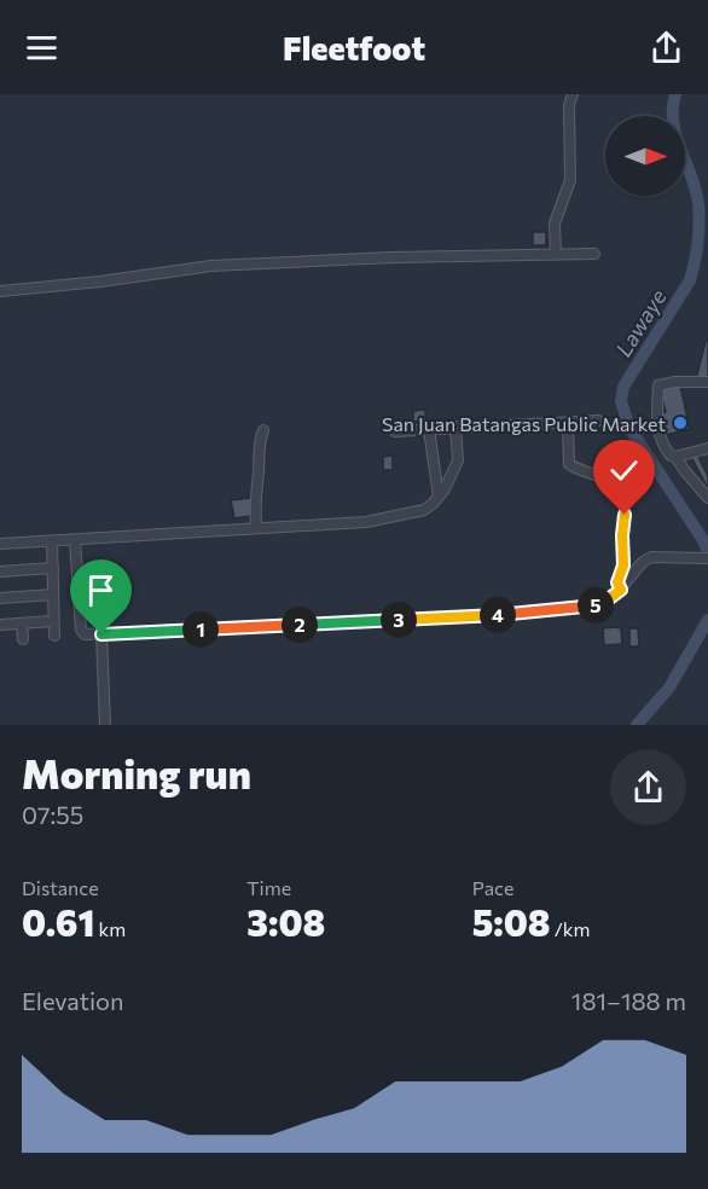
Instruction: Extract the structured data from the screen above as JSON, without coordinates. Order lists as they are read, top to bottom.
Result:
{
  "water": ["Lawaye"],
  "places": ["San Juan Batangas Public Market"],
  "north": "right",
  "page": {
    "header": "Fleetfoot",
    "pins": [
      "5",
      "4",
      "3",
      "2",
      "1"
    ],
    "heading": ["Morning run", "07:55"],
    "stats": [
      ["Distance", "0.61 km"],
      ["Time", "3:08"],
      ["Pace", "5:08 /km"]
    ],
    "chart": ["Elevation", "181–188 m"]
  }
}
